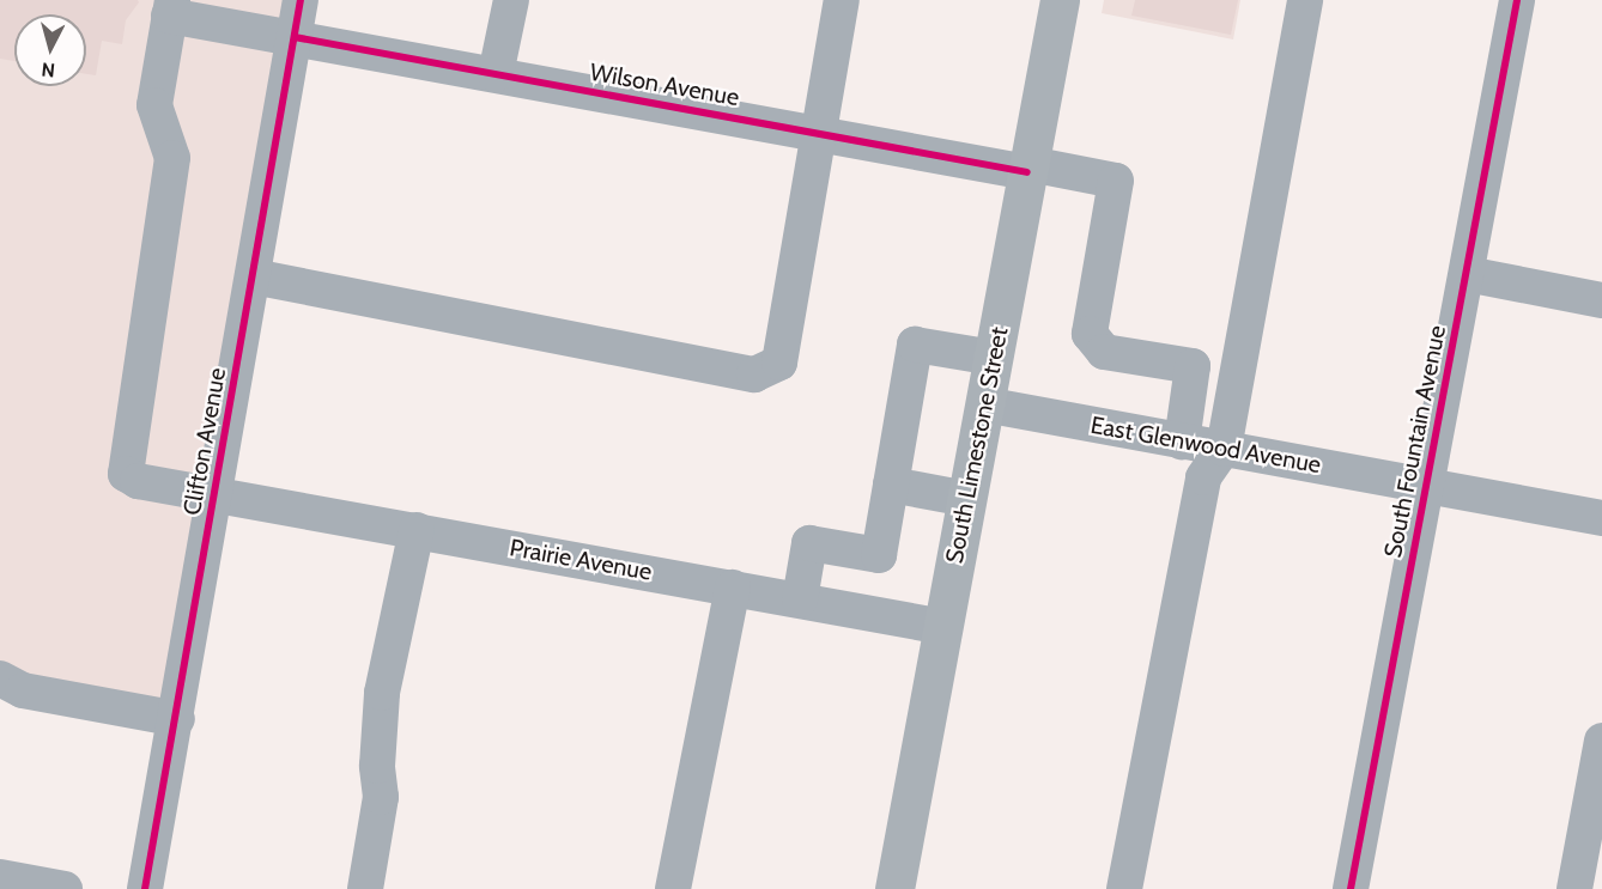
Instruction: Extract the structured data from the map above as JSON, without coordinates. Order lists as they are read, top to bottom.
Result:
{
  "streets": {
    "main road": ["South Limestone Street"],
    "street": [
      "Wilson Avenue",
      "Clifton Avenue",
      "South Fountain Avenue",
      "East Glenwood Avenue",
      "Prairie Avenue"
    ]
  },
  "crossings": [
    ["Wilson Avenue", "Clifton Avenue"],
    ["Wilson Avenue", "South Limestone Street"],
    ["Wilson Avenue", "East Glenwood Avenue"],
    ["Wilson Avenue", "Prairie Avenue"],
    ["Clifton Avenue", "Prairie Avenue"],
    ["South Fountain Avenue", "East Glenwood Avenue"],
    ["South Limestone Street", "East Glenwood Avenue"],
    ["South Limestone Street", "Prairie Avenue"]
  ],
  "north": "bottom"
}
